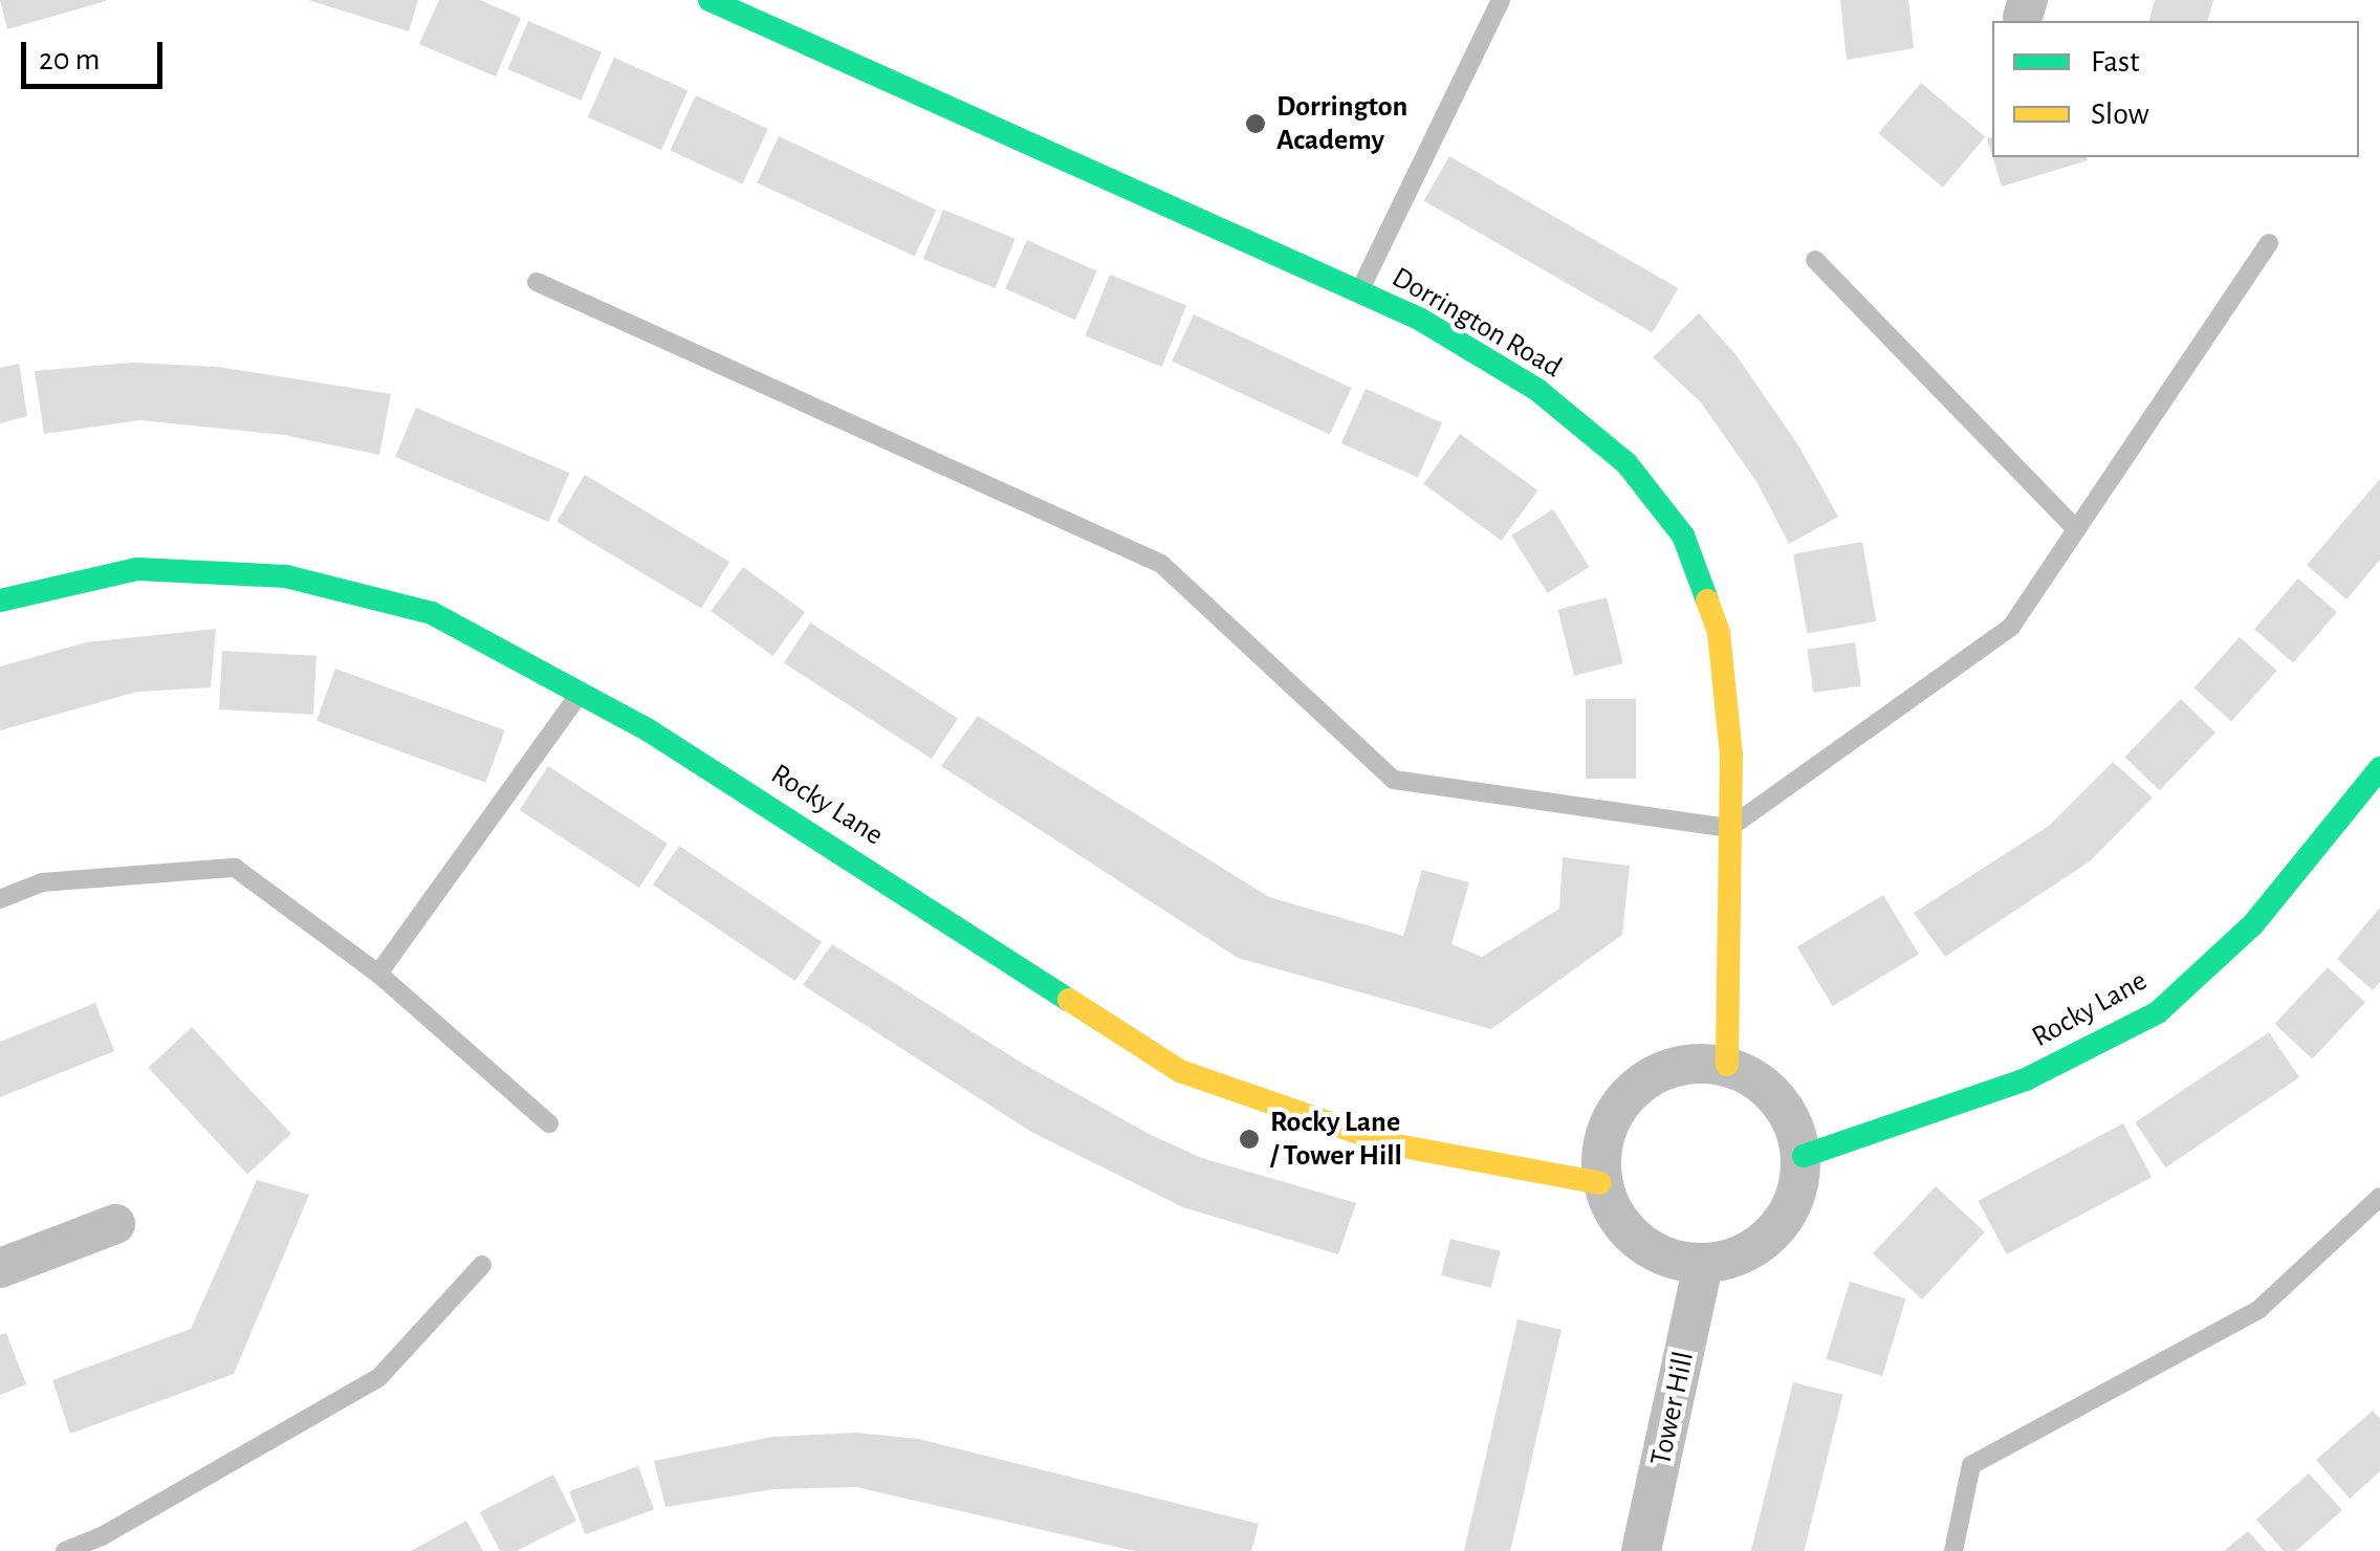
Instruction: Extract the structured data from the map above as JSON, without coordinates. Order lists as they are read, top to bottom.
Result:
{
  "streets": {
    "street": ["Dorrington Road", "Rocky Lane", "Tower Hill"]
  },
  "crossings": [
    ["Dorrington Road", "Rocky Lane"],
    ["Dorrington Road", "Tower Hill"],
    ["Rocky Lane", "Tower Hill"]
  ],
  "places": ["Dorrington Academy", "Rocky Lane / Tower Hill"],
  "legend": ["Fast", "Slow"],
  "scale_bar": "20 m"
}
